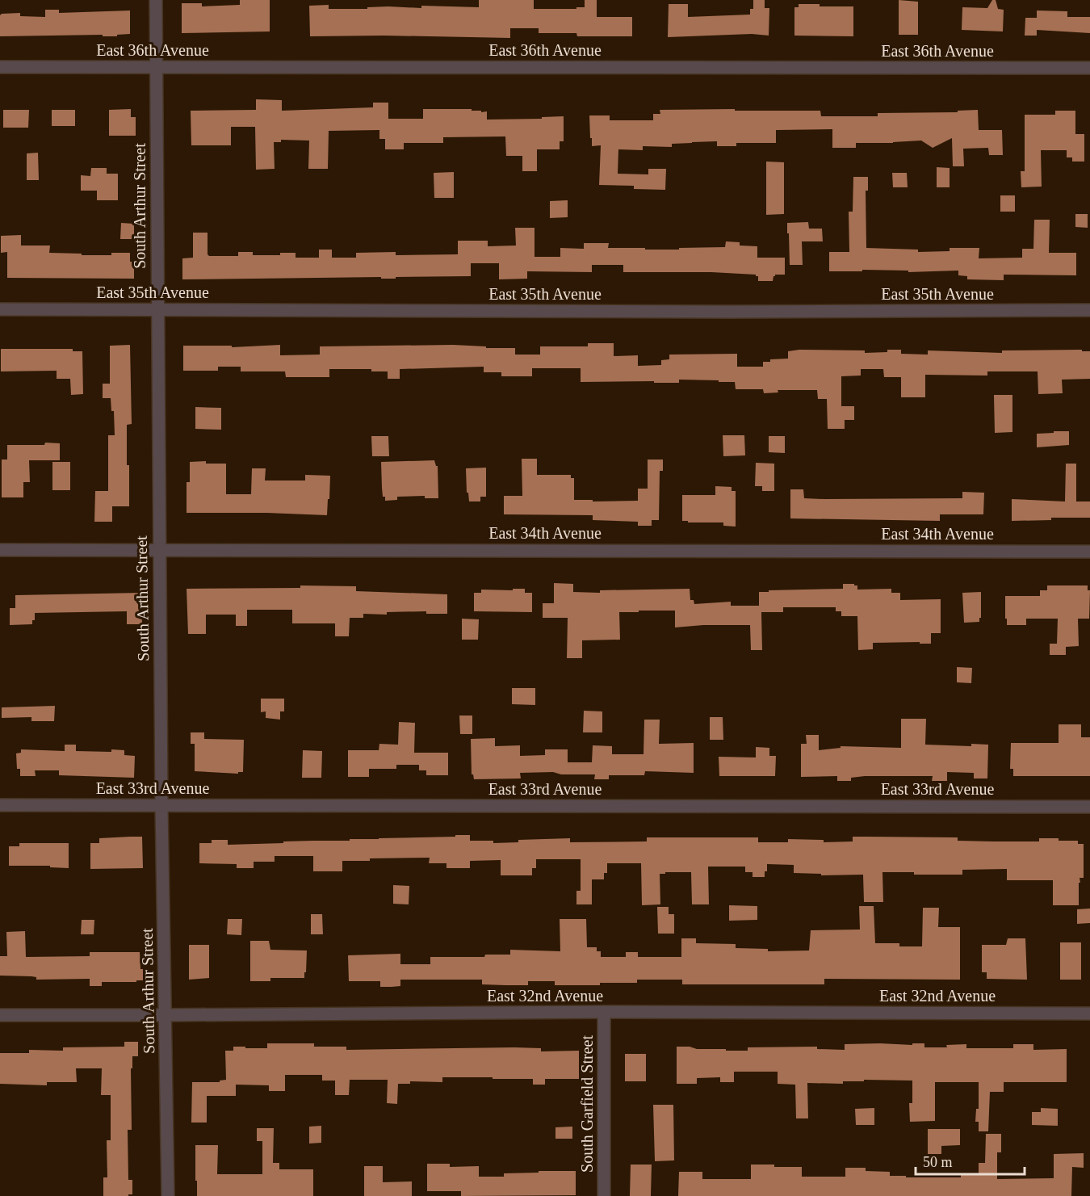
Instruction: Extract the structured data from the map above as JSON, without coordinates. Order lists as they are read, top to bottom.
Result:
{
  "streets": {
    "street": [
      "East 36th Avenue",
      "South Arthur Street",
      "East 35th Avenue",
      "East 34th Avenue",
      "East 33rd Avenue",
      "East 32nd Avenue",
      "South Garfield Street"
    ]
  },
  "crossings": [
    ["East 36th Avenue", "South Arthur Street"],
    ["South Arthur Street", "East 35th Avenue"],
    ["South Arthur Street", "East 34th Avenue"],
    ["South Arthur Street", "East 33rd Avenue"],
    ["South Arthur Street", "East 32nd Avenue"],
    ["East 32nd Avenue", "South Garfield Street"]
  ],
  "scale_bar": "50 m"
}
